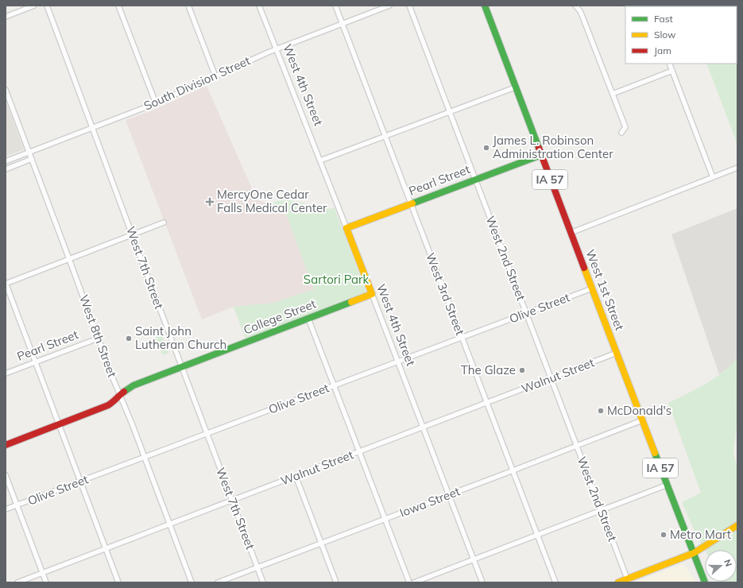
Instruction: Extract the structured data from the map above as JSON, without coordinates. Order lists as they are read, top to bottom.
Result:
{
  "streets": {
    "street": [
      "South Division Street",
      "West 4th Street",
      "IA 57",
      "Pearl Street",
      "West 2nd Street",
      "West 7th Street",
      "West 1st Street",
      "West 3rd Street",
      "Olive Street",
      "College Street",
      "West 8th Street",
      "Walnut Street",
      "Iowa Street"
    ]
  },
  "crossings": [
    ["South Division Street", "West 4th Street"],
    ["South Division Street", "West 7th Street"],
    ["South Division Street", "West 3rd Street"],
    ["South Division Street", "West 8th Street"],
    ["West 4th Street", "Pearl Street"],
    ["West 4th Street", "Olive Street"],
    ["West 4th Street", "College Street"],
    ["West 4th Street", "Walnut Street"],
    ["West 4th Street", "Iowa Street"],
    ["Pearl Street", "West 2nd Street"],
    ["Pearl Street", "West 1st Street"],
    ["Pearl Street", "West 3rd Street"],
    ["Pearl Street", "West 8th Street"],
    ["West 2nd Street", "Olive Street"],
    ["West 2nd Street", "Walnut Street"],
    ["West 2nd Street", "Iowa Street"],
    ["West 7th Street", "Olive Street"],
    ["West 7th Street", "College Street"],
    ["West 7th Street", "Walnut Street"],
    ["West 7th Street", "Iowa Street"],
    ["West 1st Street", "Olive Street"],
    ["West 1st Street", "Walnut Street"],
    ["West 1st Street", "Iowa Street"],
    ["West 3rd Street", "Olive Street"],
    ["West 3rd Street", "Walnut Street"],
    ["West 3rd Street", "Iowa Street"],
    ["Olive Street", "West 8th Street"],
    ["College Street", "West 8th Street"],
    ["West 8th Street", "Walnut Street"]
  ],
  "parks": ["Sartori Park"],
  "places": {
    "other": [
      "James L. Robinson Administration Center",
      "Saint John Lutheran Church",
      "The Glaze",
      "McDonald's",
      "Metro Mart"
    ],
    "health": ["MercyOne Cedar Falls Medical Center"]
  },
  "legend": ["Fast", "Slow", "Jam"],
  "north": "right"
}
